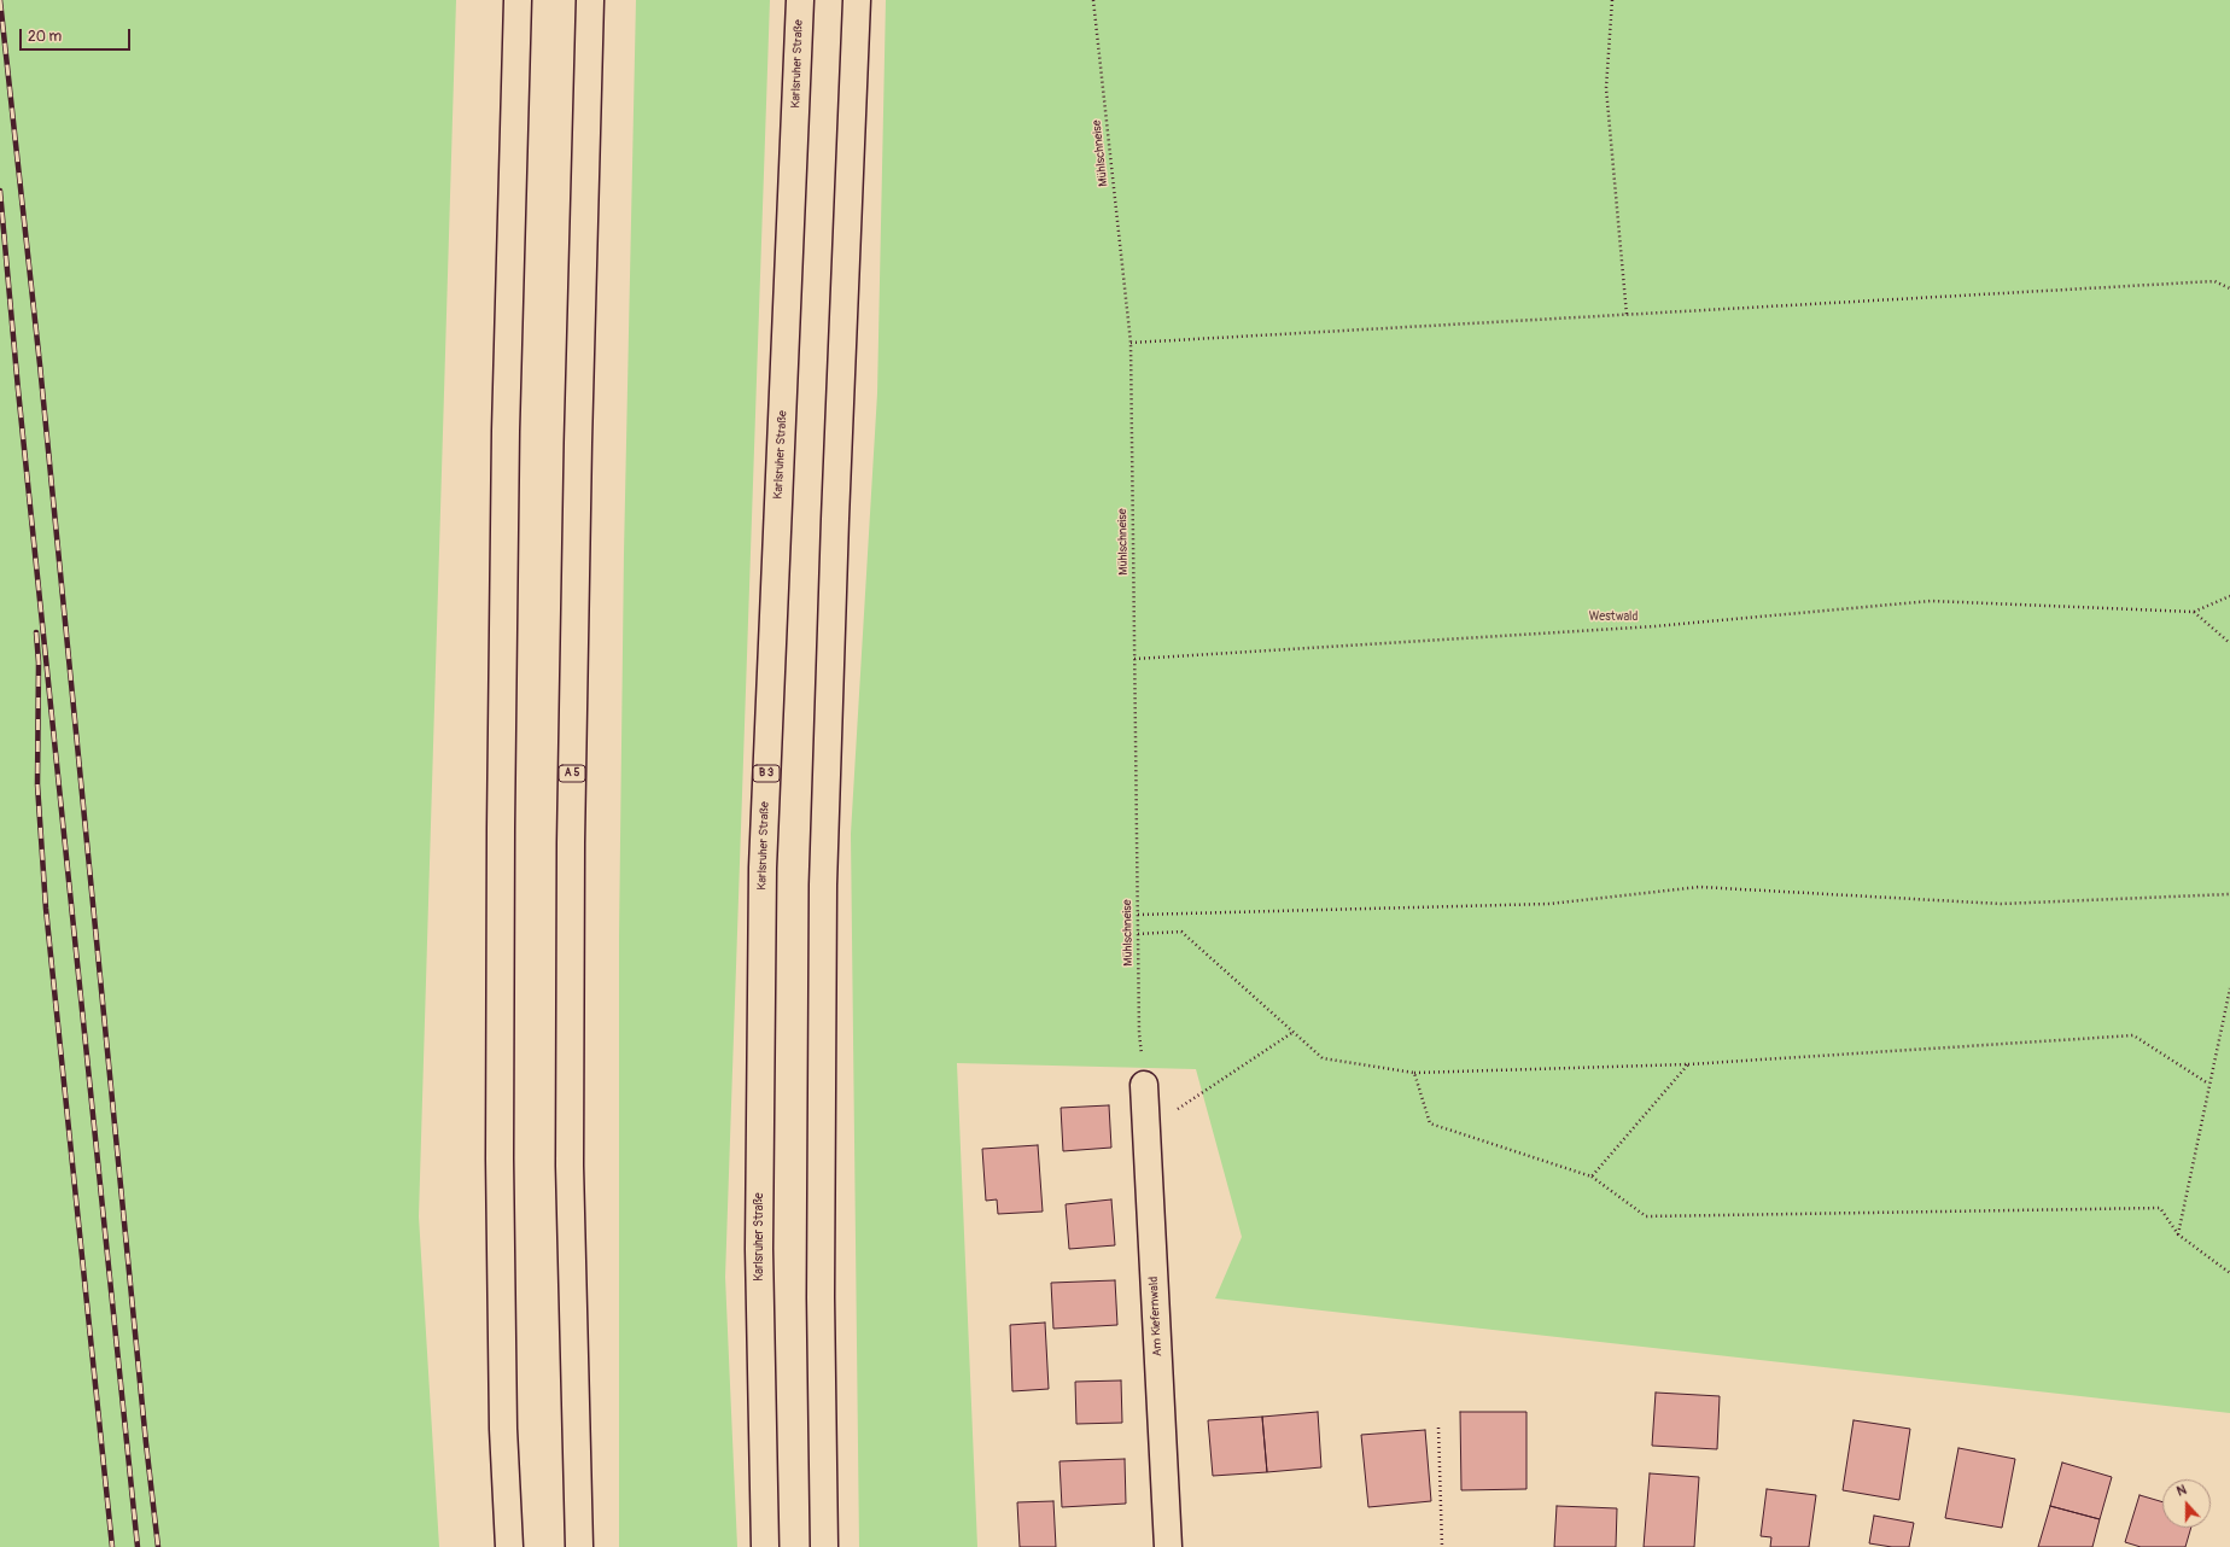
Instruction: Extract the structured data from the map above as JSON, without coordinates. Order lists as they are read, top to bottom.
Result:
{
  "streets": {
    "main road": [
      "Karlsruher Straße",
      "A 5",
      "B 3",
      "Am Kiefernwald"
    ],
    "path": ["Mühlschneise"]
  },
  "crossings": [
    ["Mühlschneise", "Am Kiefernwald"]
  ],
  "parks": ["Westwald"],
  "scale_bar": "20 m",
  "north": "top"
}
